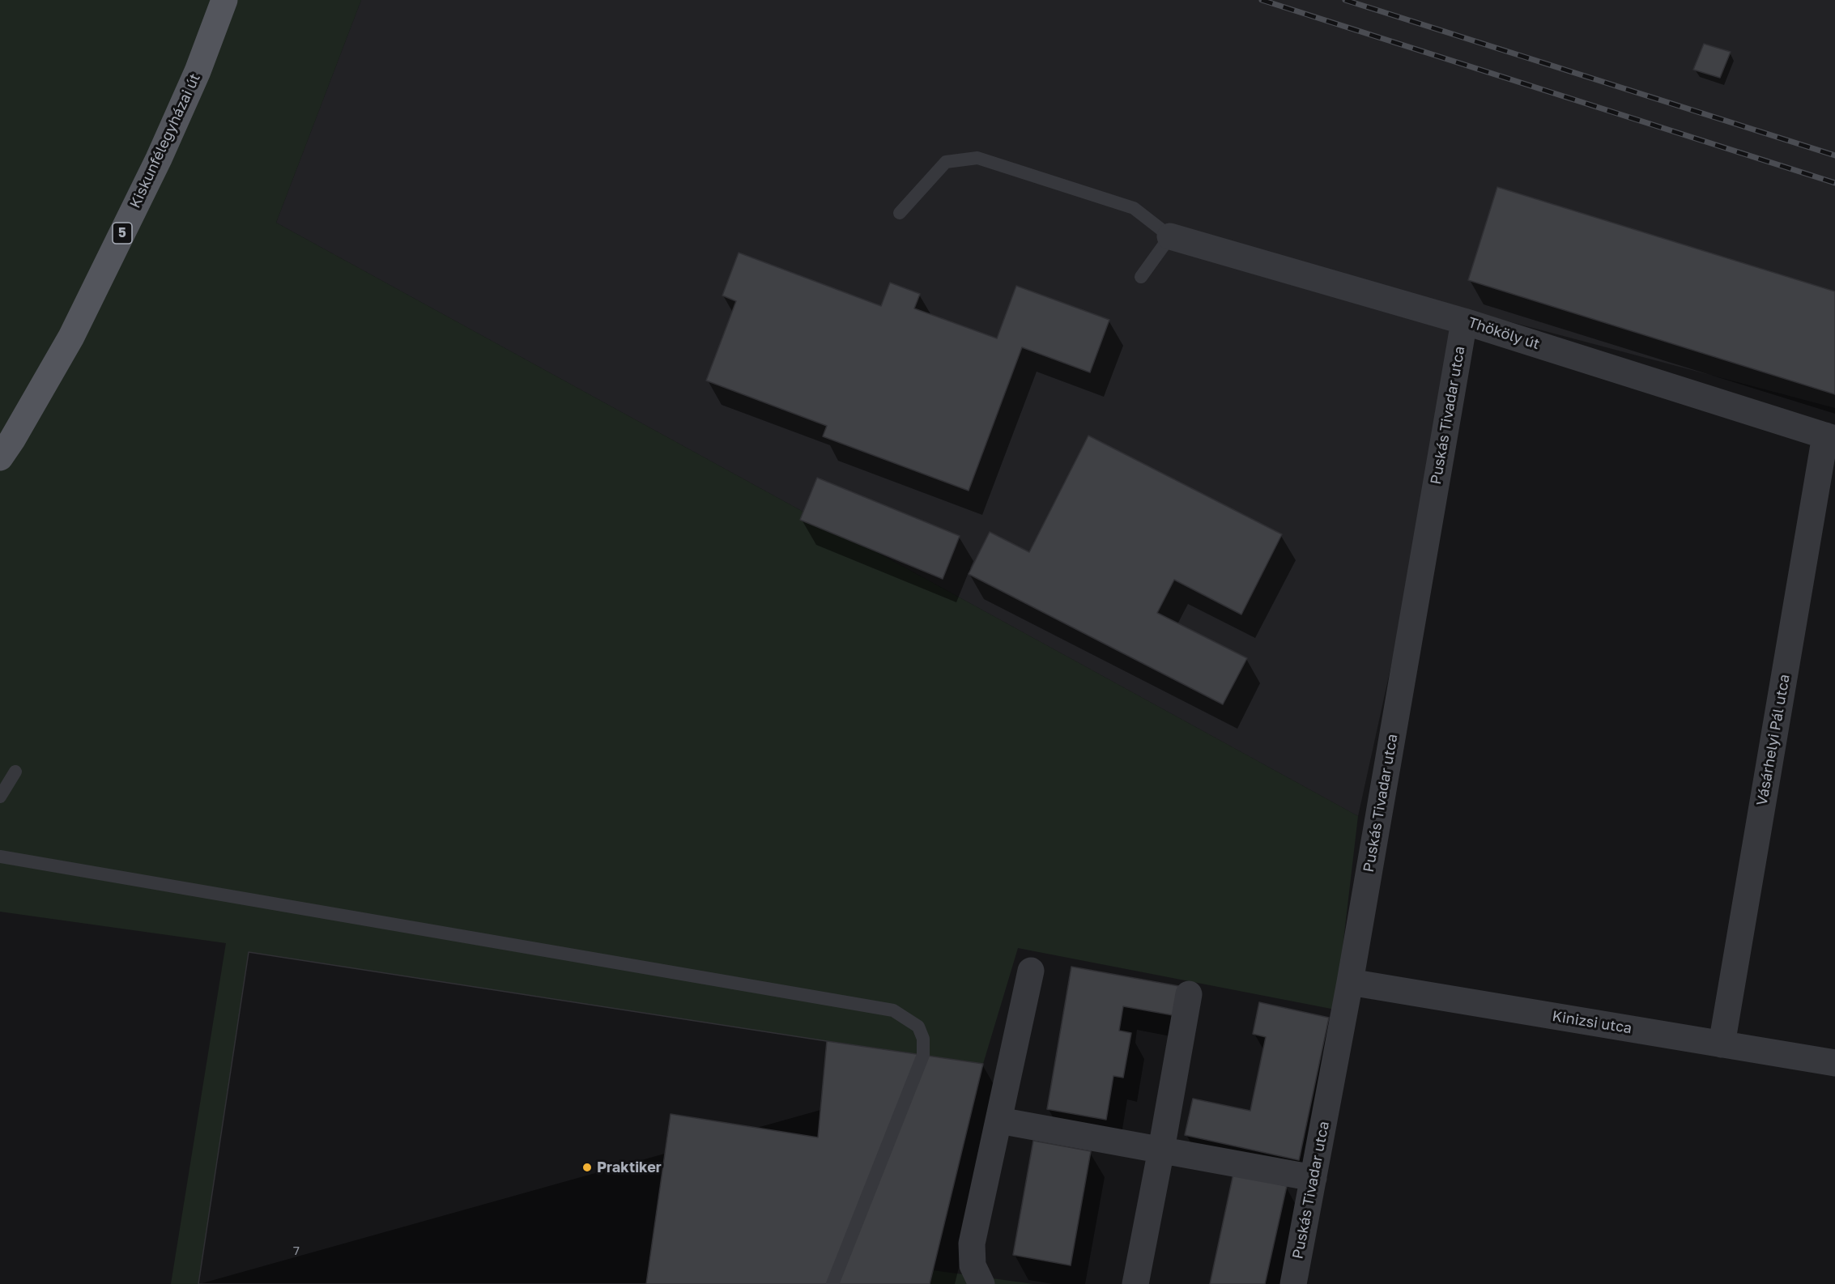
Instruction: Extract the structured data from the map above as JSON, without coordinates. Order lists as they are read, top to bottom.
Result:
{
  "streets": {
    "main road": ["Kiskunfélegyházai út", "5"],
    "street": [
      "Thököly út",
      "Puskás Tivadar utca",
      "Vásárhelyi Pál utca",
      "Kinizsi utca"
    ]
  },
  "crossings": [
    ["Thököly út", "Puskás Tivadar utca"],
    ["Thököly út", "Vásárhelyi Pál utca"],
    ["Puskás Tivadar utca", "Kinizsi utca"],
    ["Vásárhelyi Pál utca", "Kinizsi utca"]
  ],
  "places": ["Praktiker"],
  "house_numbers": ["7"]
}
